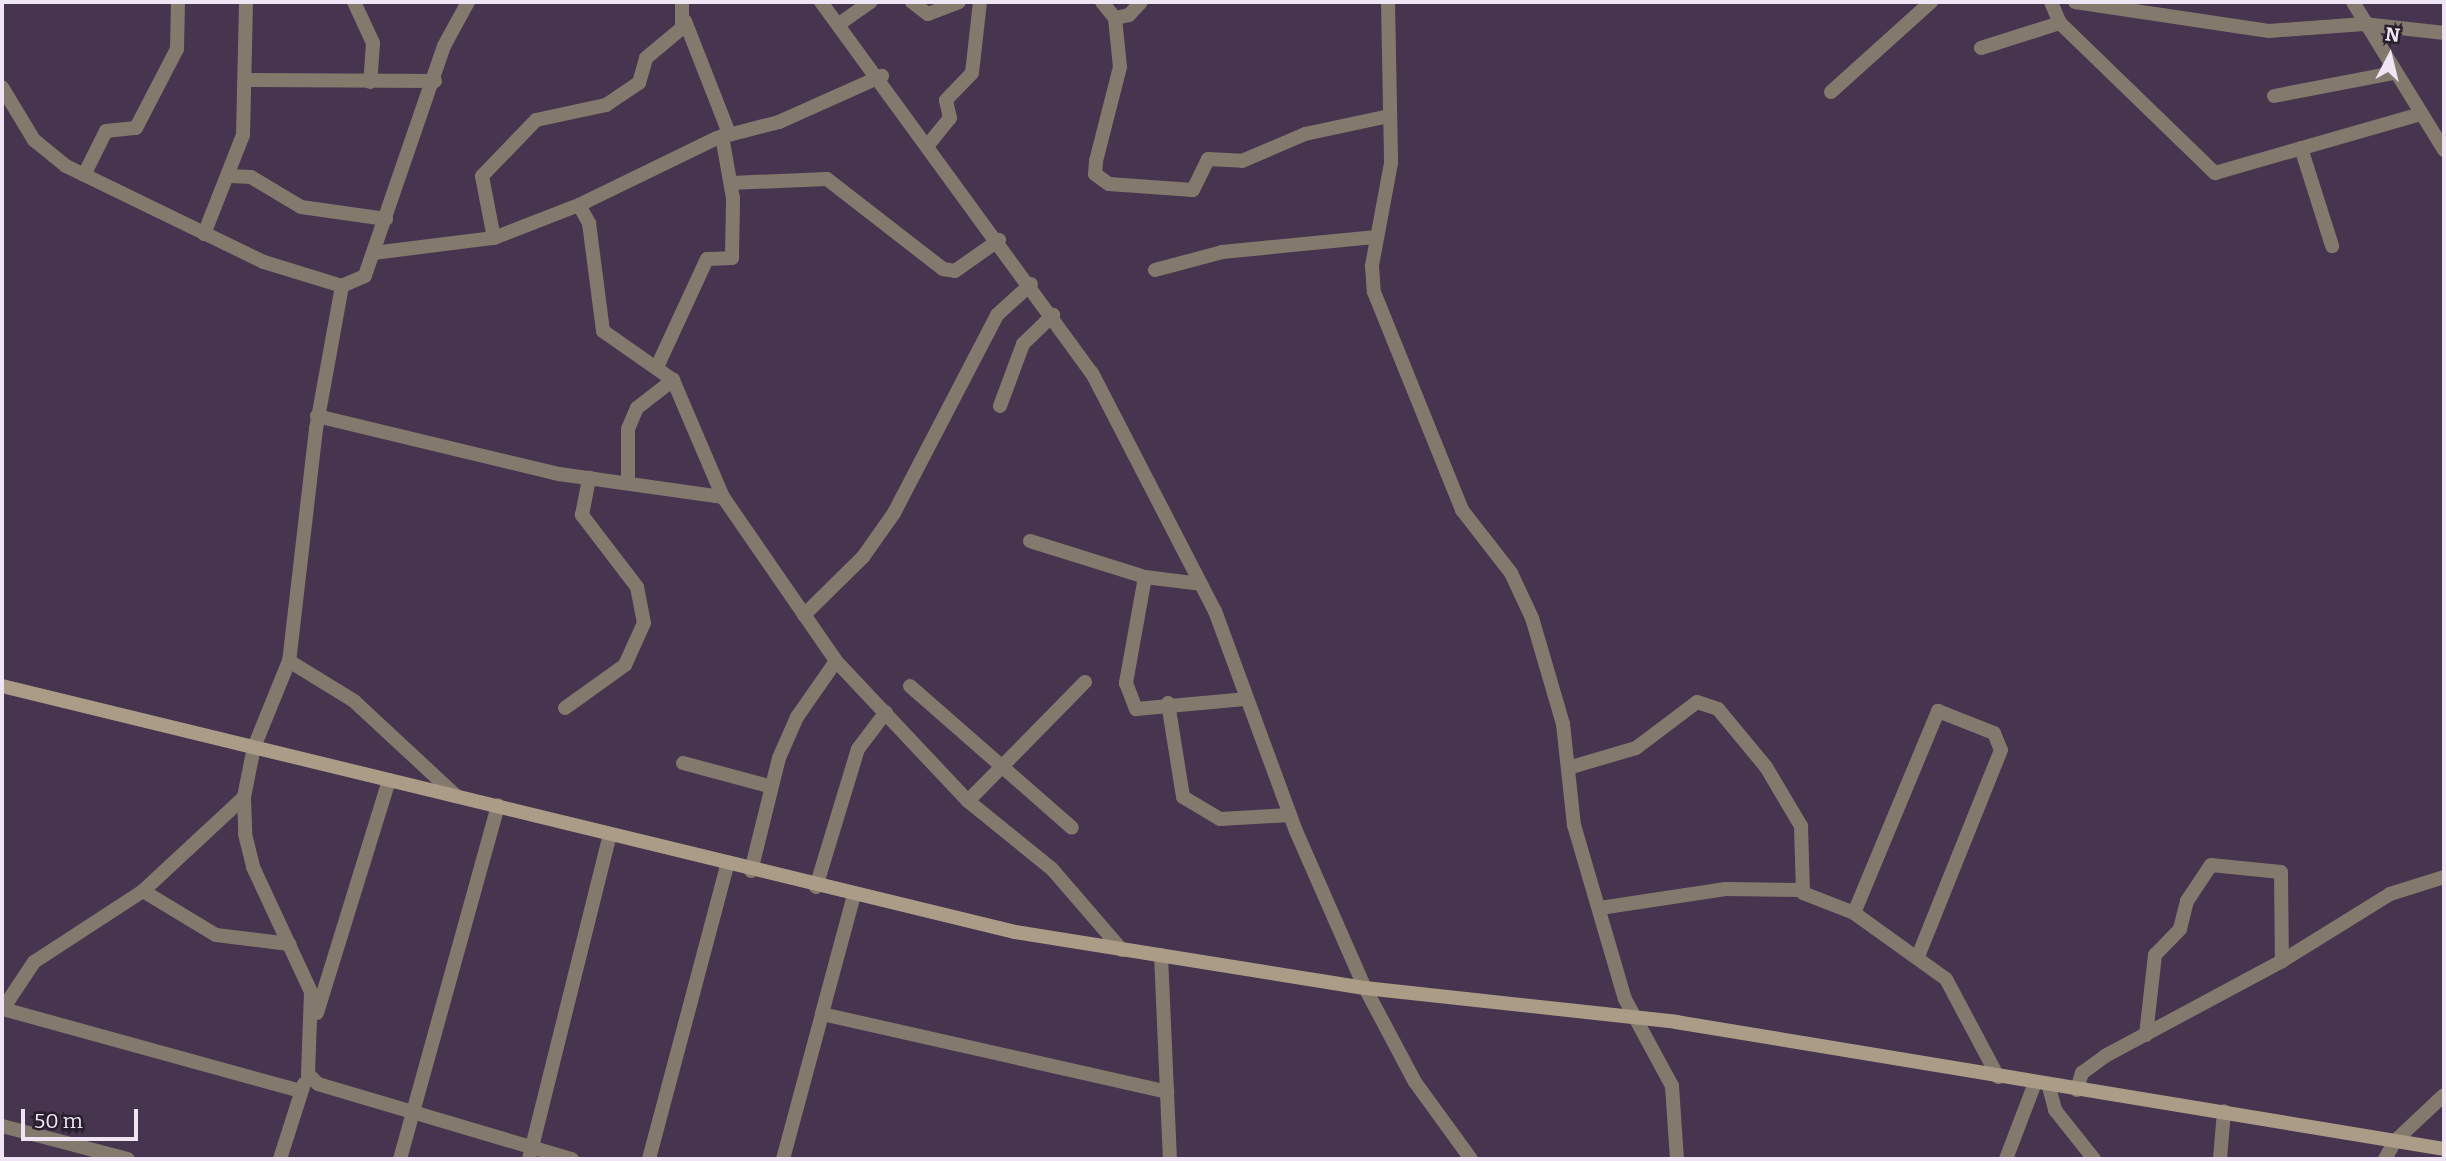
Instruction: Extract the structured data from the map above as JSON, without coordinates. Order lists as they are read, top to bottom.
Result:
{
  "scale_bar": "50 m",
  "north": "top"
}
